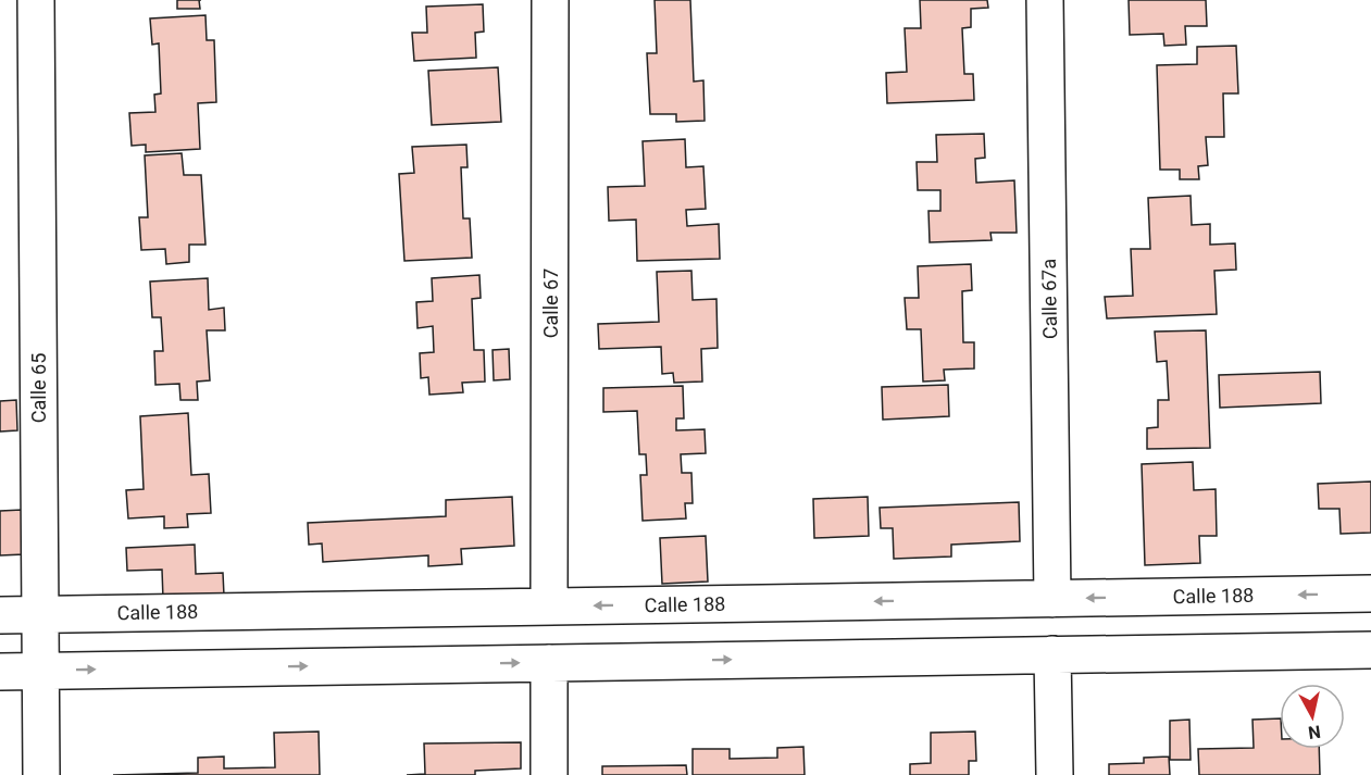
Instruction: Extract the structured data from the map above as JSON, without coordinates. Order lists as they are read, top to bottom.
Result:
{
  "streets": {
    "street": [
      "Calle 67a",
      "Calle 67",
      "Calle 65",
      "Calle 188"
    ]
  },
  "crossings": [
    ["Calle 67a", "Calle 188"],
    ["Calle 67", "Calle 188"],
    ["Calle 65", "Calle 188"]
  ],
  "north": "bottom"
}
